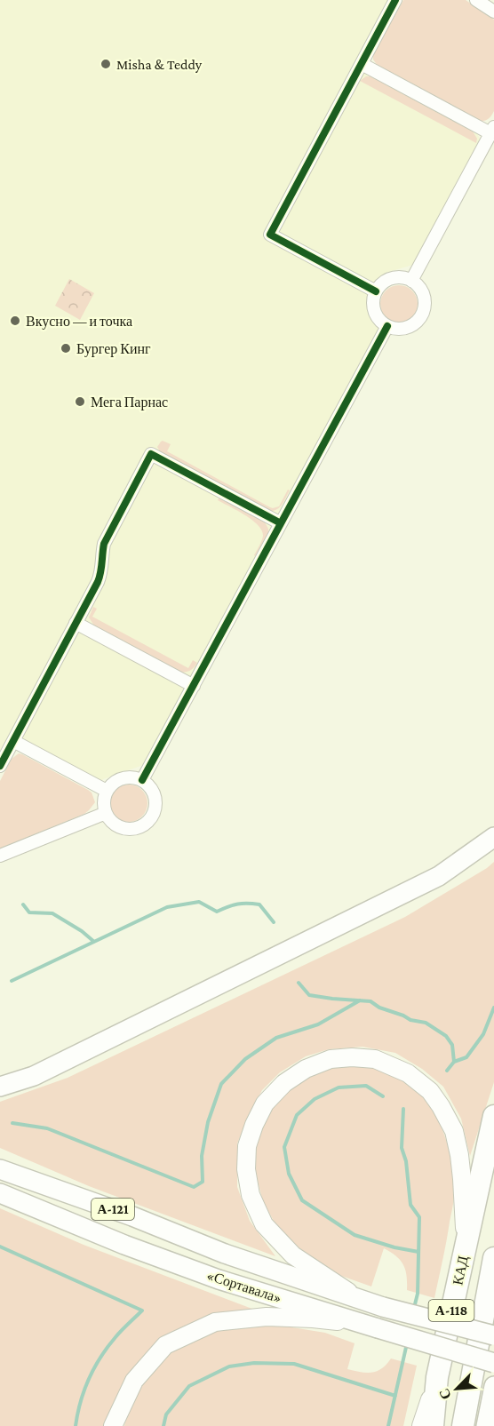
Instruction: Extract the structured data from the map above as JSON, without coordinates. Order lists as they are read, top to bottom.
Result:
{
  "streets": {
    "highway": [
      "А-121",
      "КАД",
      "«Сортавала»",
      "А-118"
    ]
  },
  "places": [
    "Misha & Teddy",
    "Вкусно — и точка",
    "Бургер Кинг",
    "Мега Парнас"
  ],
  "north": "bottom left"
}
